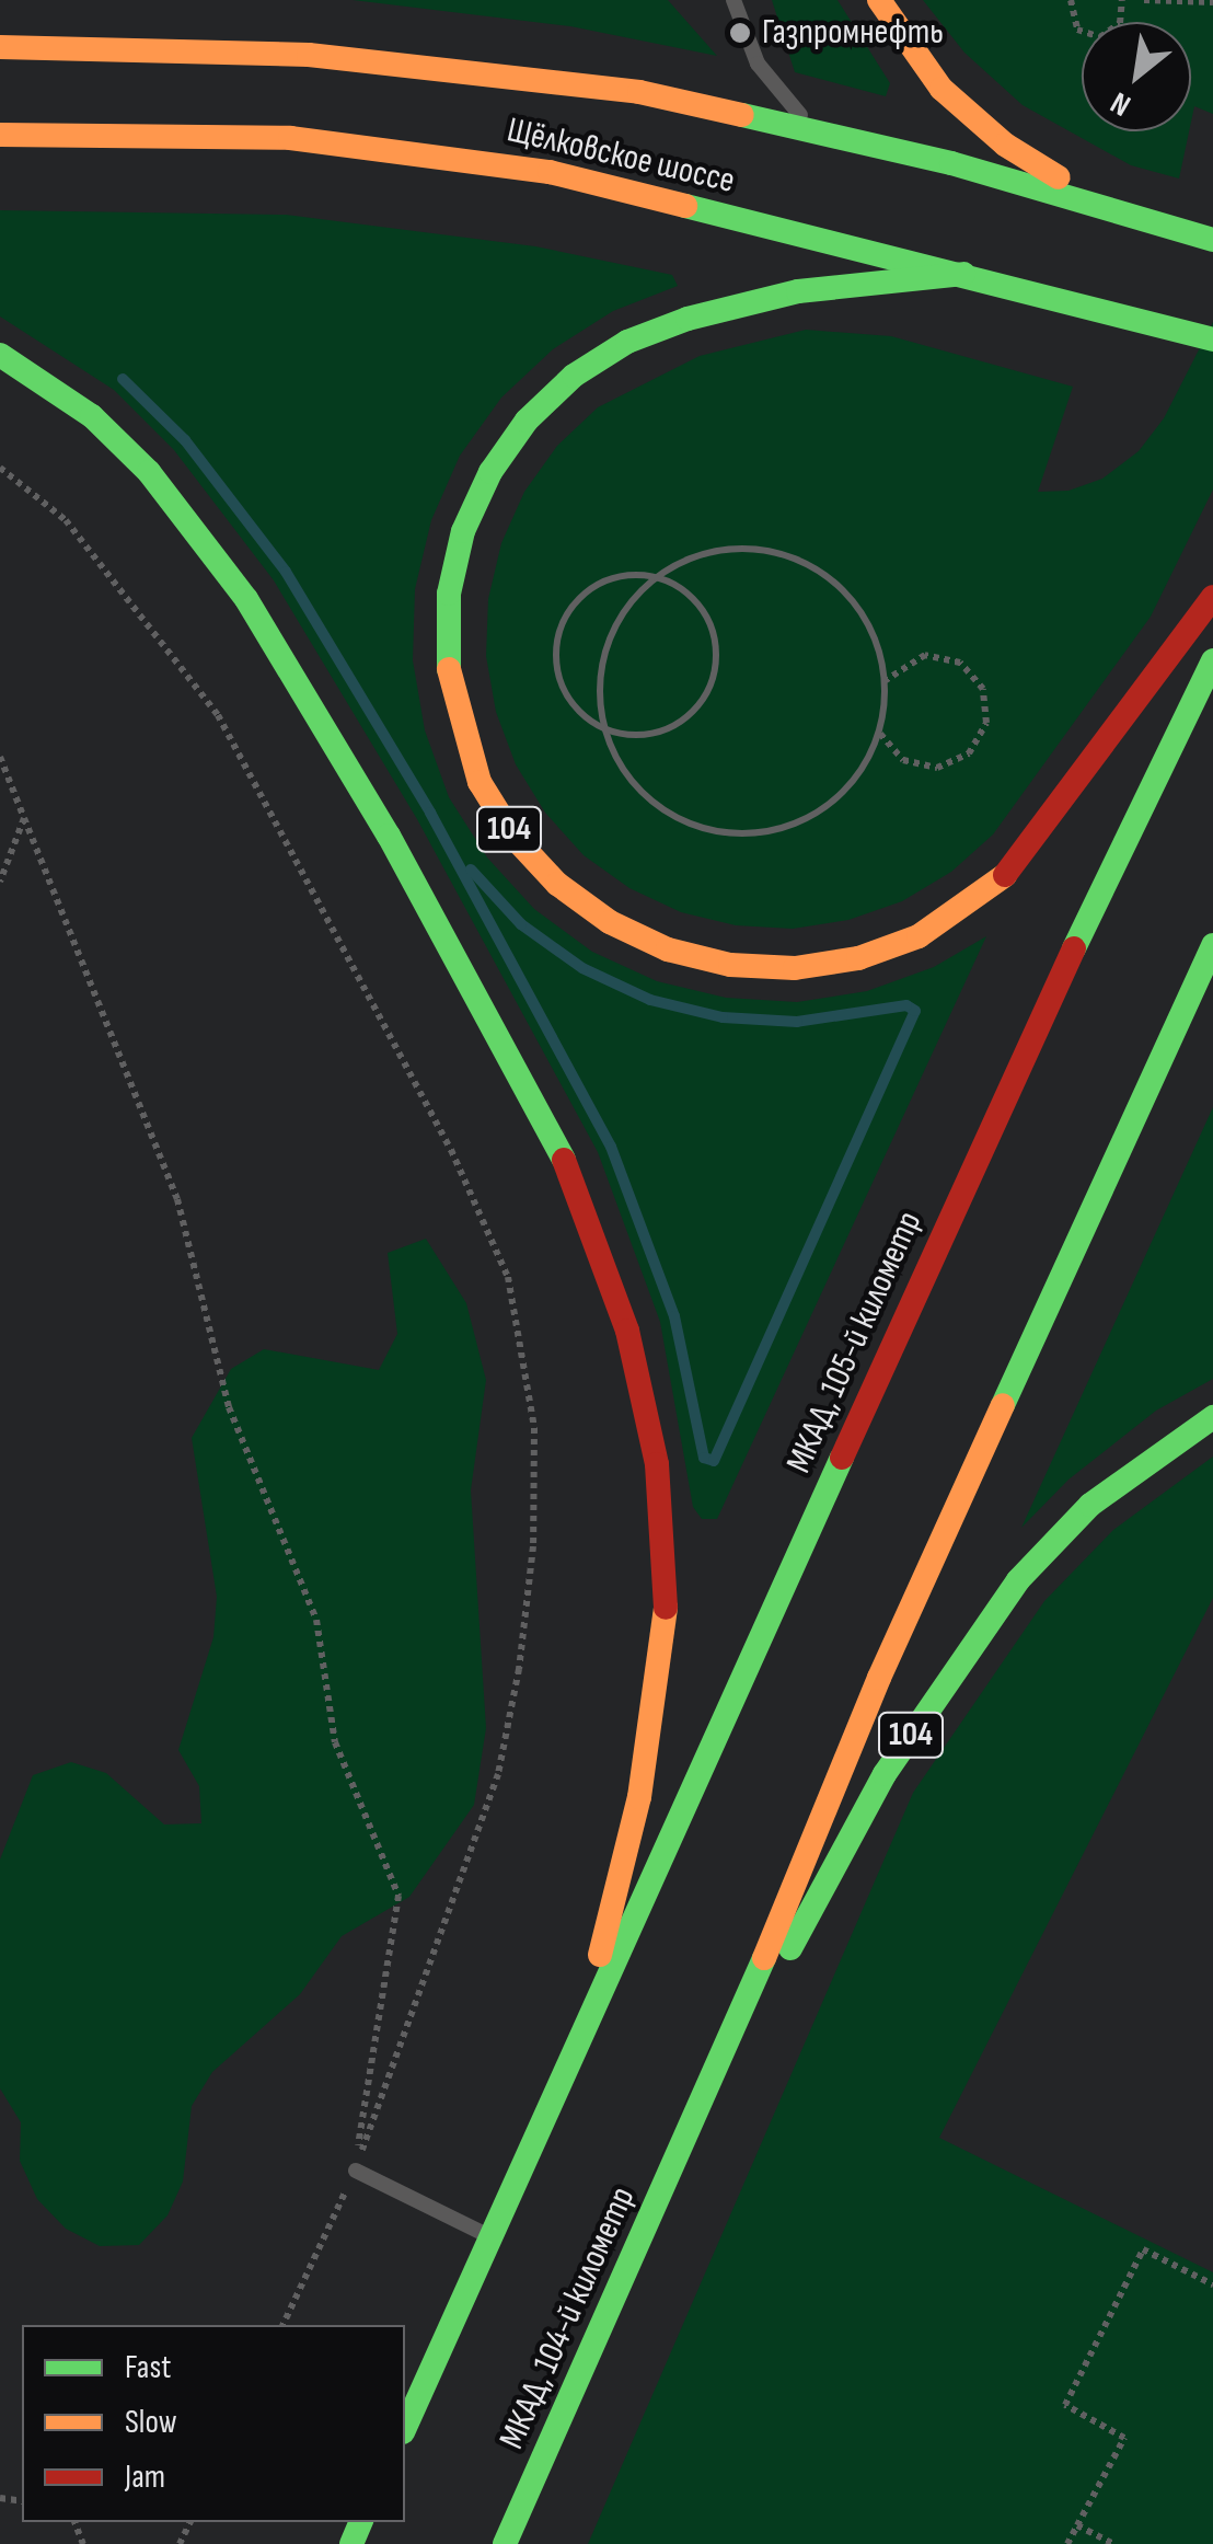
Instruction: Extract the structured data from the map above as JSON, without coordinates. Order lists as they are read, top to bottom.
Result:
{
  "streets": {
    "main road": [
      "Щёлковское шоссе",
      "104",
      "МКАД, 105-й километр",
      "МКАД, 104-й километр"
    ]
  },
  "crossings": [
    ["Щёлковское шоссе", "104"],
    ["104", "МКАД, 104-й километр"]
  ],
  "places": ["Газпромнефть"],
  "legend": ["Fast", "Slow", "Jam"],
  "north": "bottom left"
}
